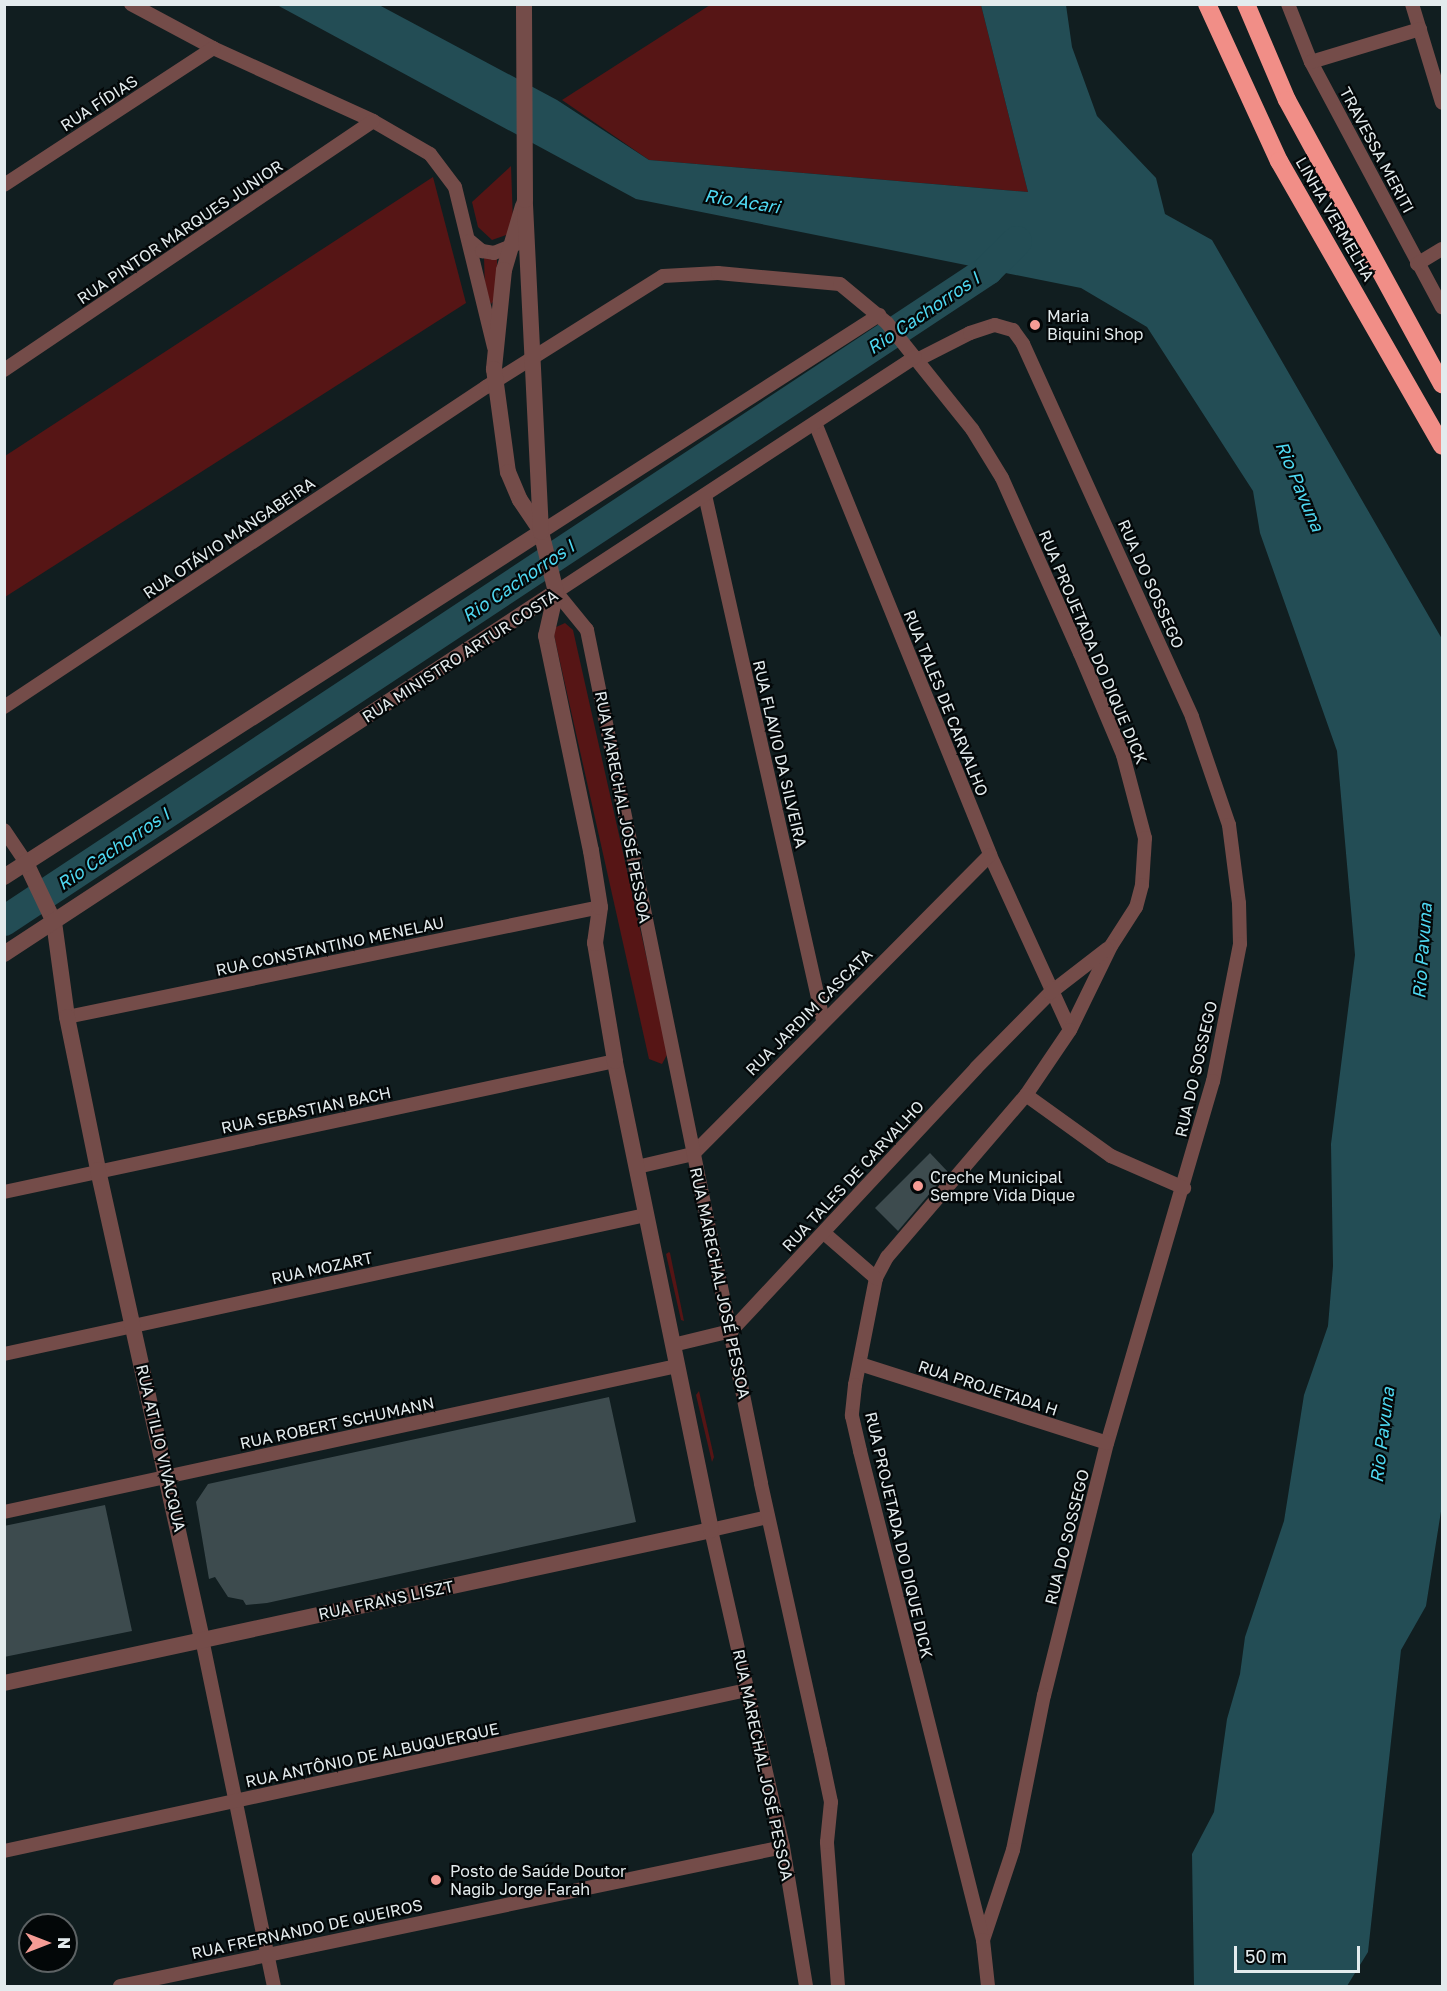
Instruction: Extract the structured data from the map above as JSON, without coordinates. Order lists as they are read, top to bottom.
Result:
{
  "streets": {
    "highway": ["LINHA VERMELHA"],
    "street": [
      "RUA FÍDIAS",
      "TRAVESSA MERITI",
      "RUA PINTOR MARQUES JUNIOR",
      "RUA OTÁVIO MANGABEIRA",
      "RUA DO SOSSEGO",
      "RUA PROJETADA DO DIQUE DICK",
      "RUA MINISTRO ARTUR COSTA",
      "RUA TALES DE CARVALHO",
      "RUA FLAVIO DA SILVEIRA",
      "RUA MARECHAL JOSÉ PESSOA",
      "RUA CONSTANTINO MENELAU",
      "RUA JARDIM CASCATA",
      "RUA SEBASTIAN BACH",
      "RUA MOZART",
      "RUA PROJETADA H",
      "RUA ROBERT SCHUMANN",
      "RUA ATILIO VIVACQUA",
      "RUA FRANS LISZT",
      "RUA ANTÔNIO DE ALBUQUERQUE",
      "RUA FRERNANDO DE QUEIROS"
    ]
  },
  "crossings": [
    ["RUA OTÁVIO MANGABEIRA", "RUA PROJETADA DO DIQUE DICK"],
    ["RUA OTÁVIO MANGABEIRA", "RUA MARECHAL JOSÉ PESSOA"],
    ["RUA DO SOSSEGO", "RUA PROJETADA DO DIQUE DICK"],
    ["RUA DO SOSSEGO", "RUA MINISTRO ARTUR COSTA"],
    ["RUA DO SOSSEGO", "RUA PROJETADA H"],
    ["RUA PROJETADA DO DIQUE DICK", "RUA MINISTRO ARTUR COSTA"],
    ["RUA PROJETADA DO DIQUE DICK", "RUA TALES DE CARVALHO"],
    ["RUA PROJETADA DO DIQUE DICK", "RUA PROJETADA H"],
    ["RUA MINISTRO ARTUR COSTA", "RUA TALES DE CARVALHO"],
    ["RUA MINISTRO ARTUR COSTA", "RUA FLAVIO DA SILVEIRA"],
    ["RUA MINISTRO ARTUR COSTA", "RUA MARECHAL JOSÉ PESSOA"],
    ["RUA MINISTRO ARTUR COSTA", "RUA ATILIO VIVACQUA"],
    ["RUA TALES DE CARVALHO", "RUA MARECHAL JOSÉ PESSOA"],
    ["RUA TALES DE CARVALHO", "RUA JARDIM CASCATA"],
    ["RUA FLAVIO DA SILVEIRA", "RUA JARDIM CASCATA"],
    ["RUA MARECHAL JOSÉ PESSOA", "RUA CONSTANTINO MENELAU"],
    ["RUA MARECHAL JOSÉ PESSOA", "RUA JARDIM CASCATA"],
    ["RUA MARECHAL JOSÉ PESSOA", "RUA SEBASTIAN BACH"],
    ["RUA MARECHAL JOSÉ PESSOA", "RUA MOZART"],
    ["RUA MARECHAL JOSÉ PESSOA", "RUA ROBERT SCHUMANN"],
    ["RUA MARECHAL JOSÉ PESSOA", "RUA FRANS LISZT"],
    ["RUA MARECHAL JOSÉ PESSOA", "RUA ANTÔNIO DE ALBUQUERQUE"],
    ["RUA MARECHAL JOSÉ PESSOA", "RUA FRERNANDO DE QUEIROS"],
    ["RUA CONSTANTINO MENELAU", "RUA ATILIO VIVACQUA"],
    ["RUA SEBASTIAN BACH", "RUA ATILIO VIVACQUA"],
    ["RUA MOZART", "RUA ATILIO VIVACQUA"],
    ["RUA ROBERT SCHUMANN", "RUA ATILIO VIVACQUA"],
    ["RUA ATILIO VIVACQUA", "RUA FRANS LISZT"],
    ["RUA ATILIO VIVACQUA", "RUA ANTÔNIO DE ALBUQUERQUE"],
    ["RUA ATILIO VIVACQUA", "RUA FRERNANDO DE QUEIROS"]
  ],
  "water": ["Rio Acari", "Rio Cachorros I", "Rio Pavuna"],
  "places": ["Maria Biquini Shop", "Creche Municipal Sempre Vida Dique", "Posto de Saúde Doutor Nagib Jorge Farah"],
  "scale_bar": "50 m",
  "north": "right"
}
